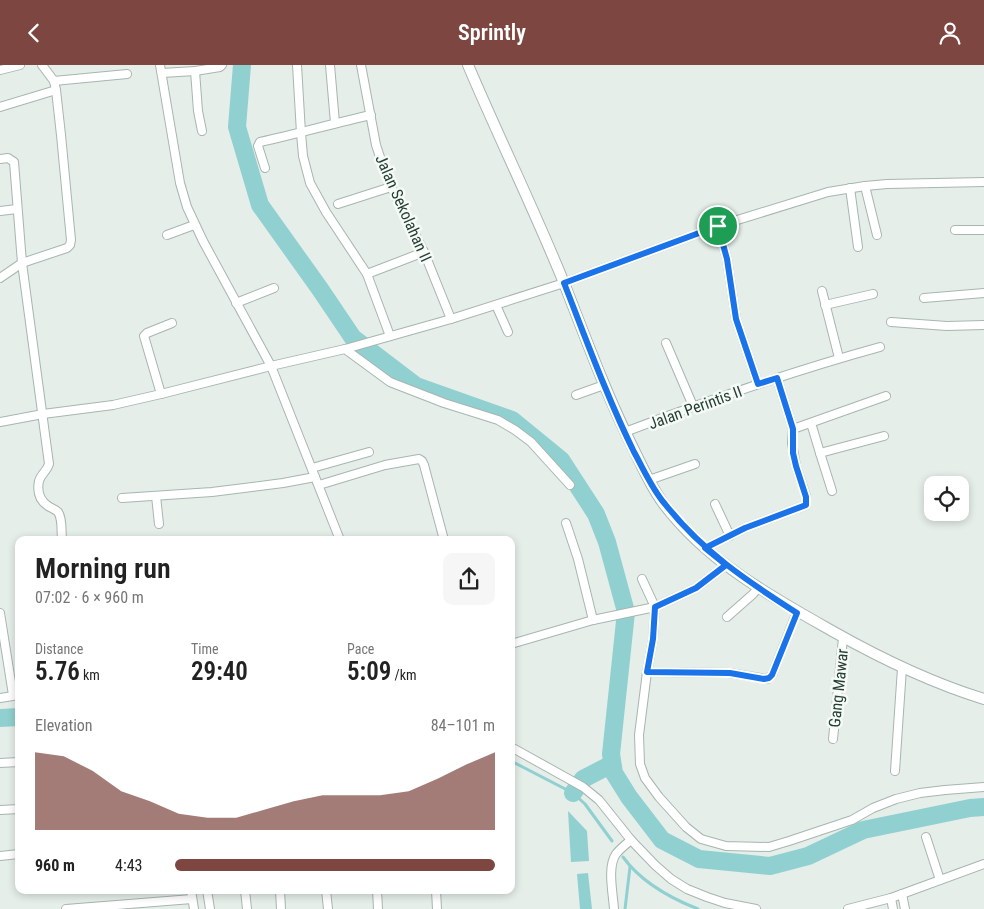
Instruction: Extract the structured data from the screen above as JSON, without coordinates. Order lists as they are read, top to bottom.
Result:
{
  "streets": {
    "street": ["Jalan Sekolahan II", "Jalan Perintis II", "Gang Mawar"]
  },
  "page": {
    "header": "Sprintly",
    "heading": ["Morning run", "07:02 · 6 × 960 m"],
    "stats": [
      ["Distance", "5.76 km"],
      ["Time", "29:40"],
      ["Pace", "5:09 /km"]
    ],
    "chart": ["Elevation", "84–101 m"],
    "list": [
      {
        "name": "960 m",
        "note": "4:43"
      }
    ]
  }
}
